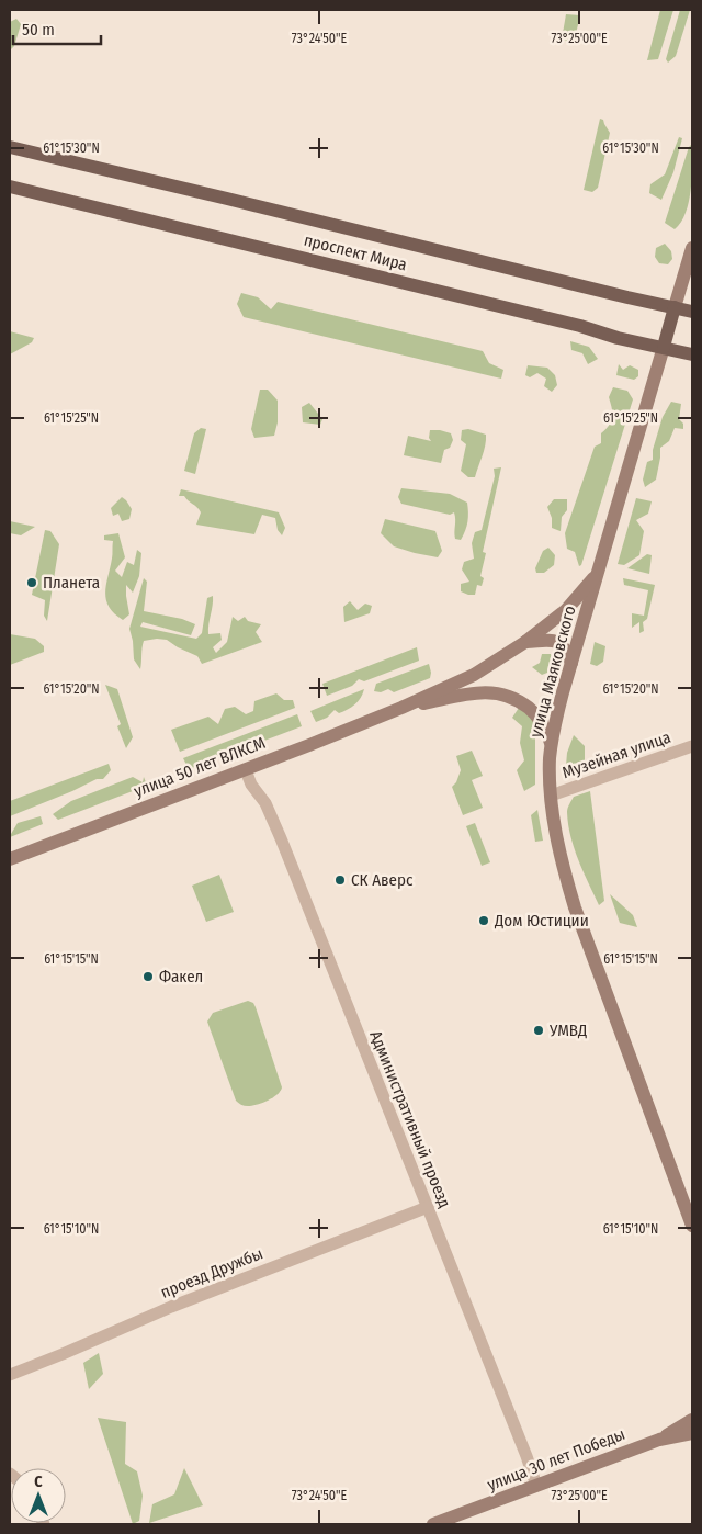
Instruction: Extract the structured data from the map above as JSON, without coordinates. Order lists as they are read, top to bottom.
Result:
{
  "streets": {
    "main road": [
      "проспект Мира",
      "улица Маяковского",
      "улица 50 лет ВЛКСМ",
      "улица 30 лет Победы"
    ],
    "street": ["Музейная улица", "Административный проезд", "проезд Дружбы"]
  },
  "crossings": [
    ["проспект Мира", "улица Маяковского"],
    ["улица Маяковского", "Музейная улица"],
    ["улица Маяковского", "улица 50 лет ВЛКСМ"],
    ["улица 50 лет ВЛКСМ", "Административный проезд"],
    ["Административный проезд", "проезд Дружбы"],
    ["Административный проезд", "улица 30 лет Победы"]
  ],
  "places": [
    "Планета",
    "СК Аверс",
    "Дом Юстиции",
    "Факел",
    "УМВД"
  ],
  "scale_bar": "50 m",
  "north": "top",
  "coordinates": [
    "73°24'50\"E",
    "73°25'00\"E",
    "61°15'30\"N",
    "61°15'25\"N",
    "61°15'20\"N",
    "61°15'15\"N",
    "61°15'10\"N"
  ]
}
